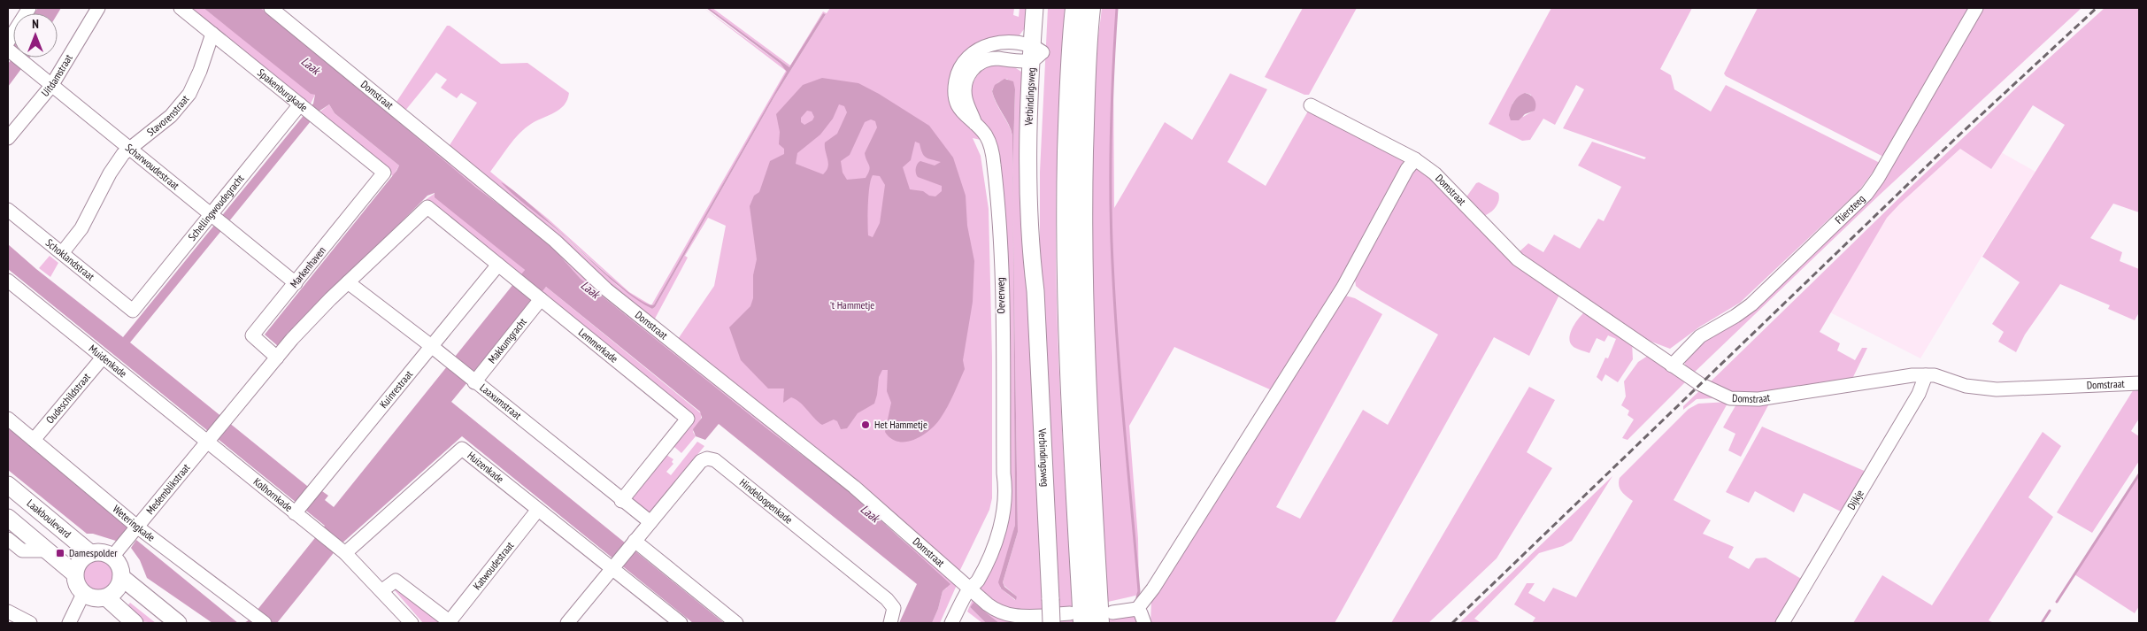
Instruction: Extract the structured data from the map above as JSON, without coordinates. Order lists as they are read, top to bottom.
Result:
{
  "streets": {
    "main road": ["Verbindingsweg", "Laakboulevard"],
    "street": [
      "Uitdamstraat",
      "Spakenburgkade",
      "Domstraat",
      "Stavorenstraat",
      "Scharwoudestraat",
      "Schellingwoudegracht",
      "Fliersteeg",
      "Schoklandstraat",
      "Markenhaven",
      "Oeverweg",
      "Makkumgracht",
      "Lemmerkade",
      "Muidenkade",
      "Kuinrestraat",
      "Oudeschildstraat",
      "Laaxumstraat",
      "Huizenkade",
      "Medemblikstraat",
      "Kolhornkade",
      "Dijkje",
      "Hindeloopenkade",
      "Weteringkade",
      "Katwoudestraat"
    ]
  },
  "crossings": [
    ["Uitdamstraat", "Scharwoudestraat"],
    ["Spakenburgkade", "Stavorenstraat"],
    ["Spakenburgkade", "Schellingwoudegracht"],
    ["Spakenburgkade", "Markenhaven"],
    ["Domstraat", "Verbindingsweg"],
    ["Domstraat", "Fliersteeg"],
    ["Domstraat", "Oeverweg"],
    ["Domstraat", "Dijkje"],
    ["Verbindingsweg", "Oeverweg"],
    ["Stavorenstraat", "Scharwoudestraat"],
    ["Stavorenstraat", "Schoklandstraat"],
    ["Scharwoudestraat", "Schellingwoudegracht"],
    ["Scharwoudestraat", "Markenhaven"],
    ["Schellingwoudegracht", "Schoklandstraat"],
    ["Makkumgracht", "Lemmerkade"],
    ["Makkumgracht", "Laaxumstraat"],
    ["Lemmerkade", "Kuinrestraat"],
    ["Lemmerkade", "Laaxumstraat"],
    ["Muidenkade", "Oudeschildstraat"],
    ["Muidenkade", "Medemblikstraat"],
    ["Muidenkade", "Kolhornkade"],
    ["Kuinrestraat", "Laaxumstraat"],
    ["Kuinrestraat", "Kolhornkade"],
    ["Oudeschildstraat", "Weteringkade"],
    ["Laaxumstraat", "Hindeloopenkade"],
    ["Huizenkade", "Kolhornkade"],
    ["Huizenkade", "Hindeloopenkade"],
    ["Huizenkade", "Katwoudestraat"],
    ["Medemblikstraat", "Kolhornkade"],
    ["Medemblikstraat", "Laakboulevard"],
    ["Medemblikstraat", "Weteringkade"]
  ],
  "water": ["Laak"],
  "parks": ["'t Hammetje"],
  "places": {
    "other": ["Het Hammetje"],
    "transit": ["Damespolder"]
  },
  "north": "top"
}
